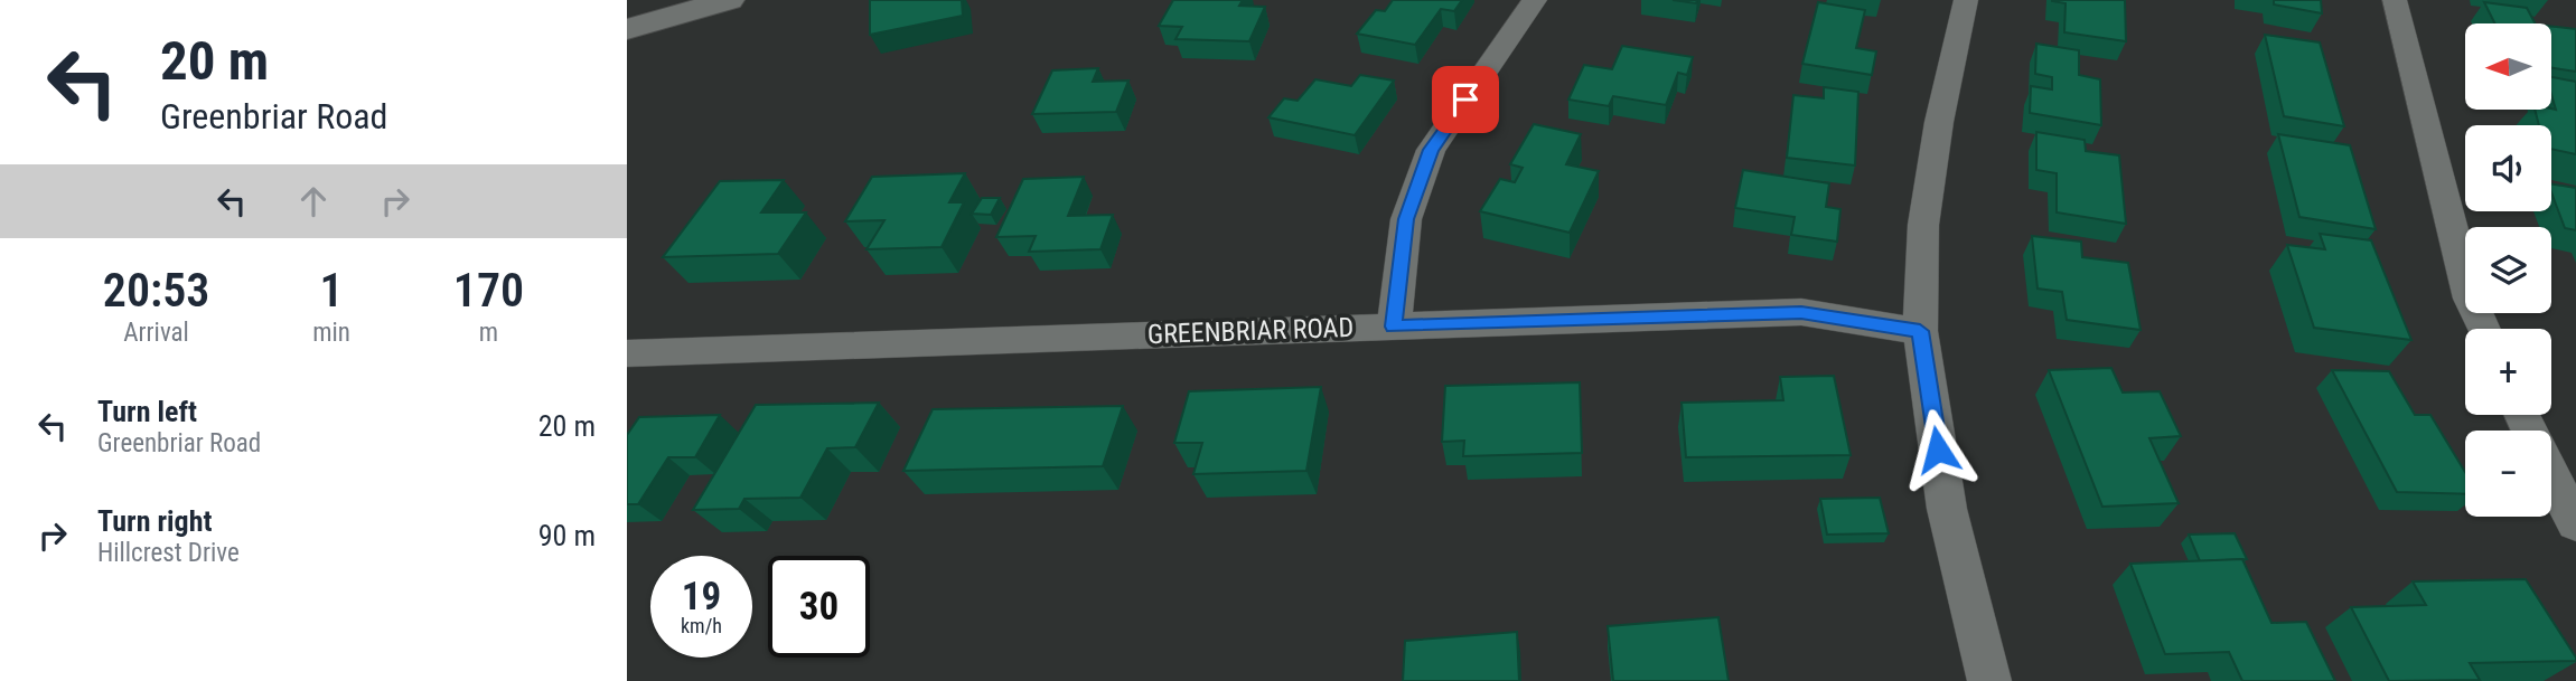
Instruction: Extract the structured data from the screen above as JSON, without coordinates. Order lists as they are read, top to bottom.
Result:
{
  "streets": {
    "street": ["GREENBRIAR ROAD"]
  },
  "north": "left",
  "page": {
    "turn": ["20 m", "Greenbriar Road"],
    "map_buttons": ["+", "−"],
    "eta": [
      "20:53",
      "Arrival",
      "1",
      "min",
      "170",
      "m"
    ],
    "list": [
      {
        "name": "Turn left",
        "note": "Greenbriar Road",
        "value": "20 m"
      },
      {
        "name": "Turn right",
        "note": "Hillcrest Drive",
        "value": "90 m"
      }
    ],
    "speed": "19 km/h",
    "limit": "30"
  }
}
